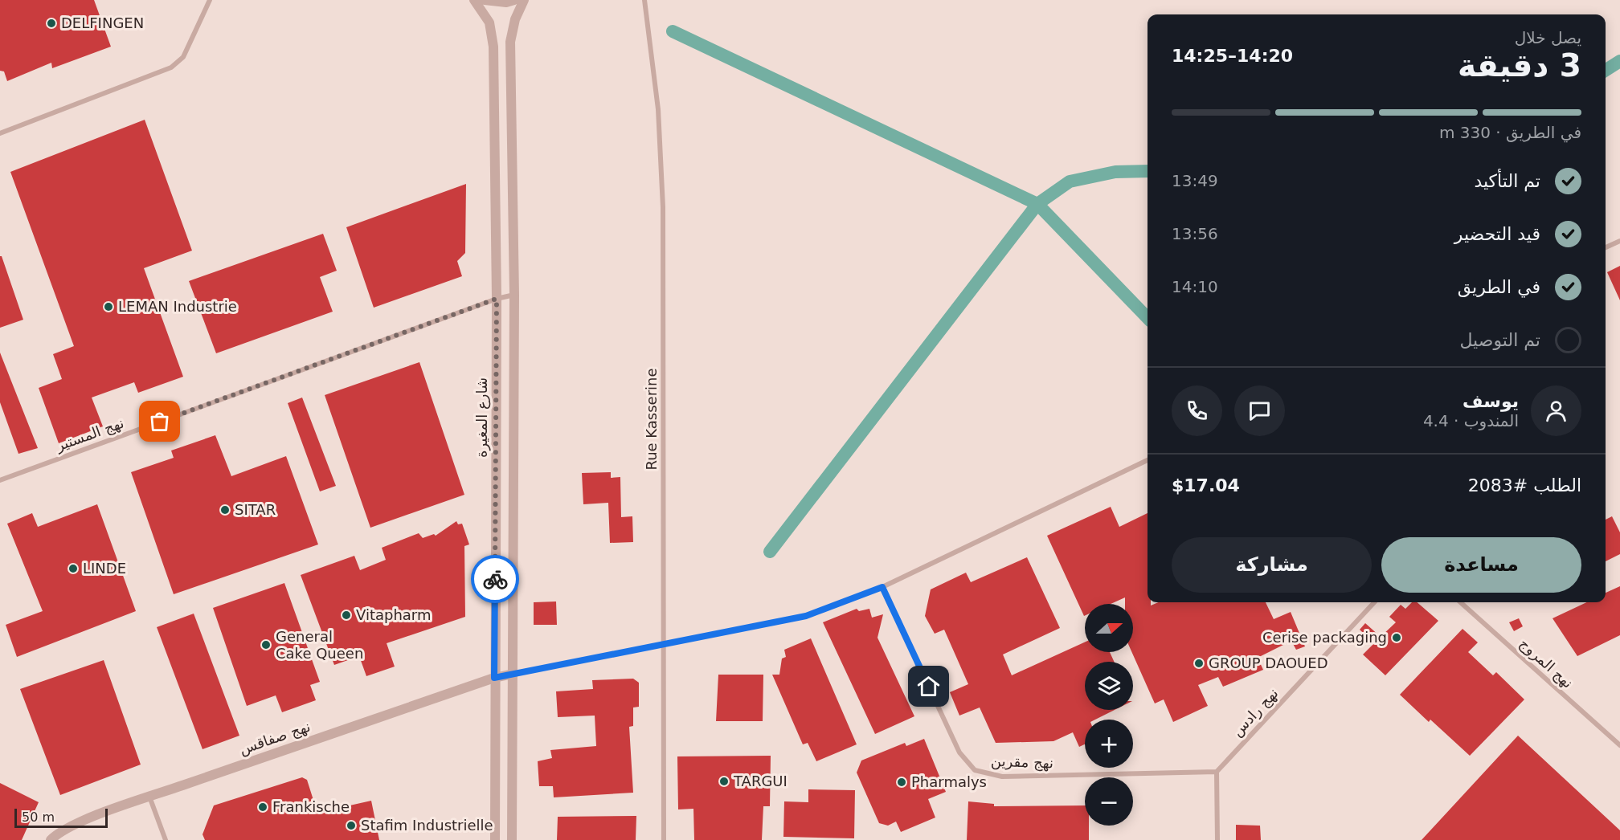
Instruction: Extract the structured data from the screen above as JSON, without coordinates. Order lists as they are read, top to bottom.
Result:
{
  "streets": {
    "street": ["شارع المغيرة", "نهج صفاقس"],
    "lane": [
      "Rue Kasserine",
      "نهج المستير",
      "نهج المروج",
      "نهج رادس",
      "نهج مقرين"
    ]
  },
  "crossings": [
    ["شارع المغيرة", "نهج المستير"],
    ["شارع المغيرة", "نهج صفاقس"],
    ["نهج رادس", "نهج مقرين"]
  ],
  "places": [
    "DELFINGEN",
    "LEMAN Industrie",
    "SITAR",
    "LINDE",
    "Vitapharm",
    "Cerise packaging",
    "General Cake Queen",
    "GROUP DAOUED",
    "TARGUI",
    "Pharmalys",
    "Frankische",
    "Stafim Industrielle"
  ],
  "scale_bar": "50 m",
  "north": "right",
  "page": {
    "heading": ["3 دقيقة", "يصل خلال", "14:20–14:25"],
    "panel": [
      "يوسف",
      "المندوب · 4.4",
      "الطلب #2083",
      "$17.04"
    ],
    "bar": "في الطريق · 330 m",
    "list": [
      ["تم التأكيد", "13:49"],
      ["قيد التحضير", "13:56"],
      ["في الطريق", "14:10"],
      "تم التوصيل"
    ],
    "buttons": ["مساعدة", "مشاركة"],
    "map_buttons": ["+", "−"],
    "scale": "50 m"
  }
}
